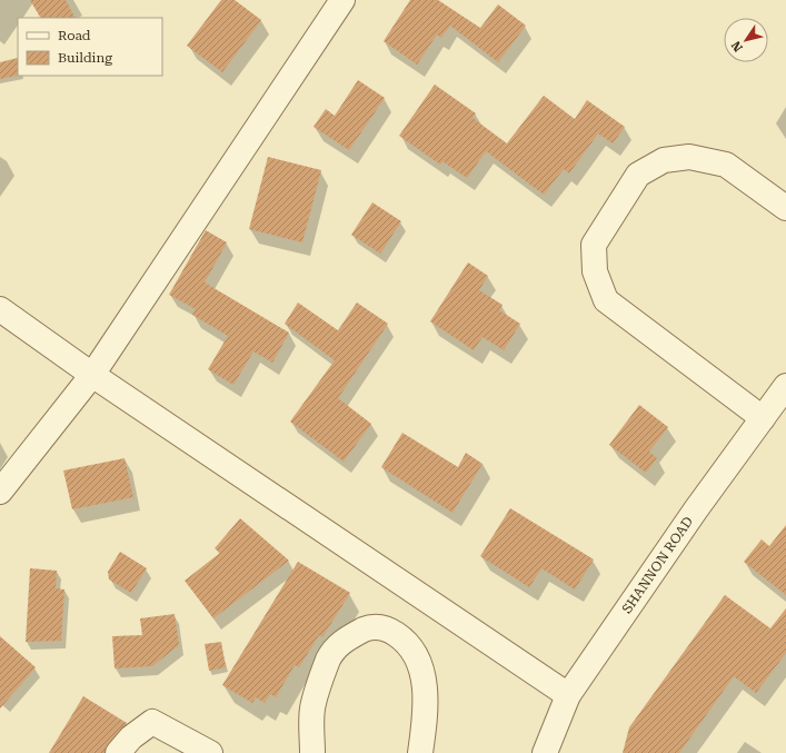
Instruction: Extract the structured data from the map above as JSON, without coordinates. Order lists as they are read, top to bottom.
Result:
{
  "streets": {
    "street": ["SHANNON ROAD"]
  },
  "legend": ["Road", "Building"],
  "north": "bottom left"
}
